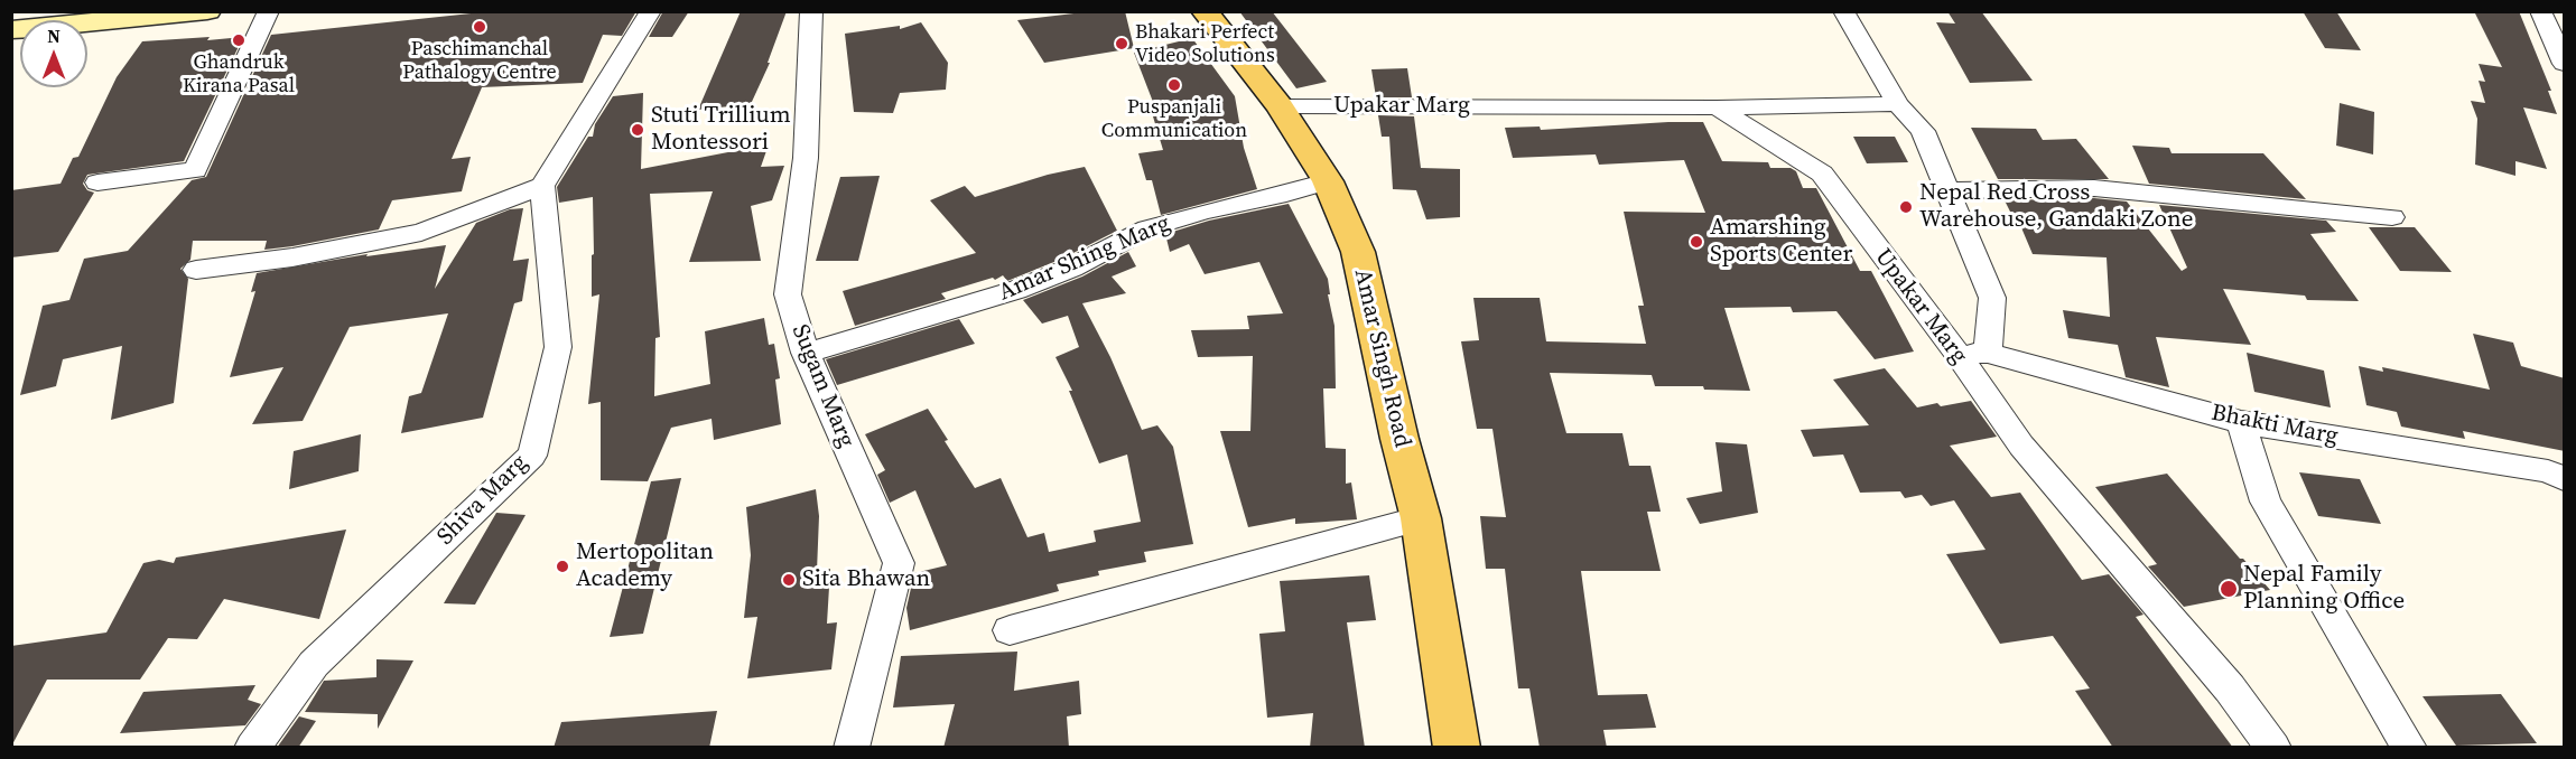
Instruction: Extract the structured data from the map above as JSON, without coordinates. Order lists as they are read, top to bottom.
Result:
{
  "streets": {
    "main road": ["Amar Singh Road"],
    "street": [
      "Upakar Marg",
      "Amar Shing Marg",
      "Sugam Marg",
      "Bhakti Marg",
      "Shiva Marg"
    ]
  },
  "crossings": [
    ["Upakar Marg", "Amar Singh Road"],
    ["Upakar Marg", "Bhakti Marg"],
    ["Amar Shing Marg", "Amar Singh Road"],
    ["Amar Shing Marg", "Sugam Marg"]
  ],
  "places": [
    "Paschimanchal Pathalogy Centre",
    "Ghandruk Kirana Pasal",
    "Bhakari Perfect Video Solutions",
    "Puspanjali Communication",
    "Stuti Trillium Montessori",
    "Nepal Red Cross Warehouse, Gandaki Zone",
    "Amarshing Sports Center",
    "Mertopolitan Academy",
    "Sita Bhawan",
    "Nepal Family Planning Office"
  ],
  "north": "top"
}
